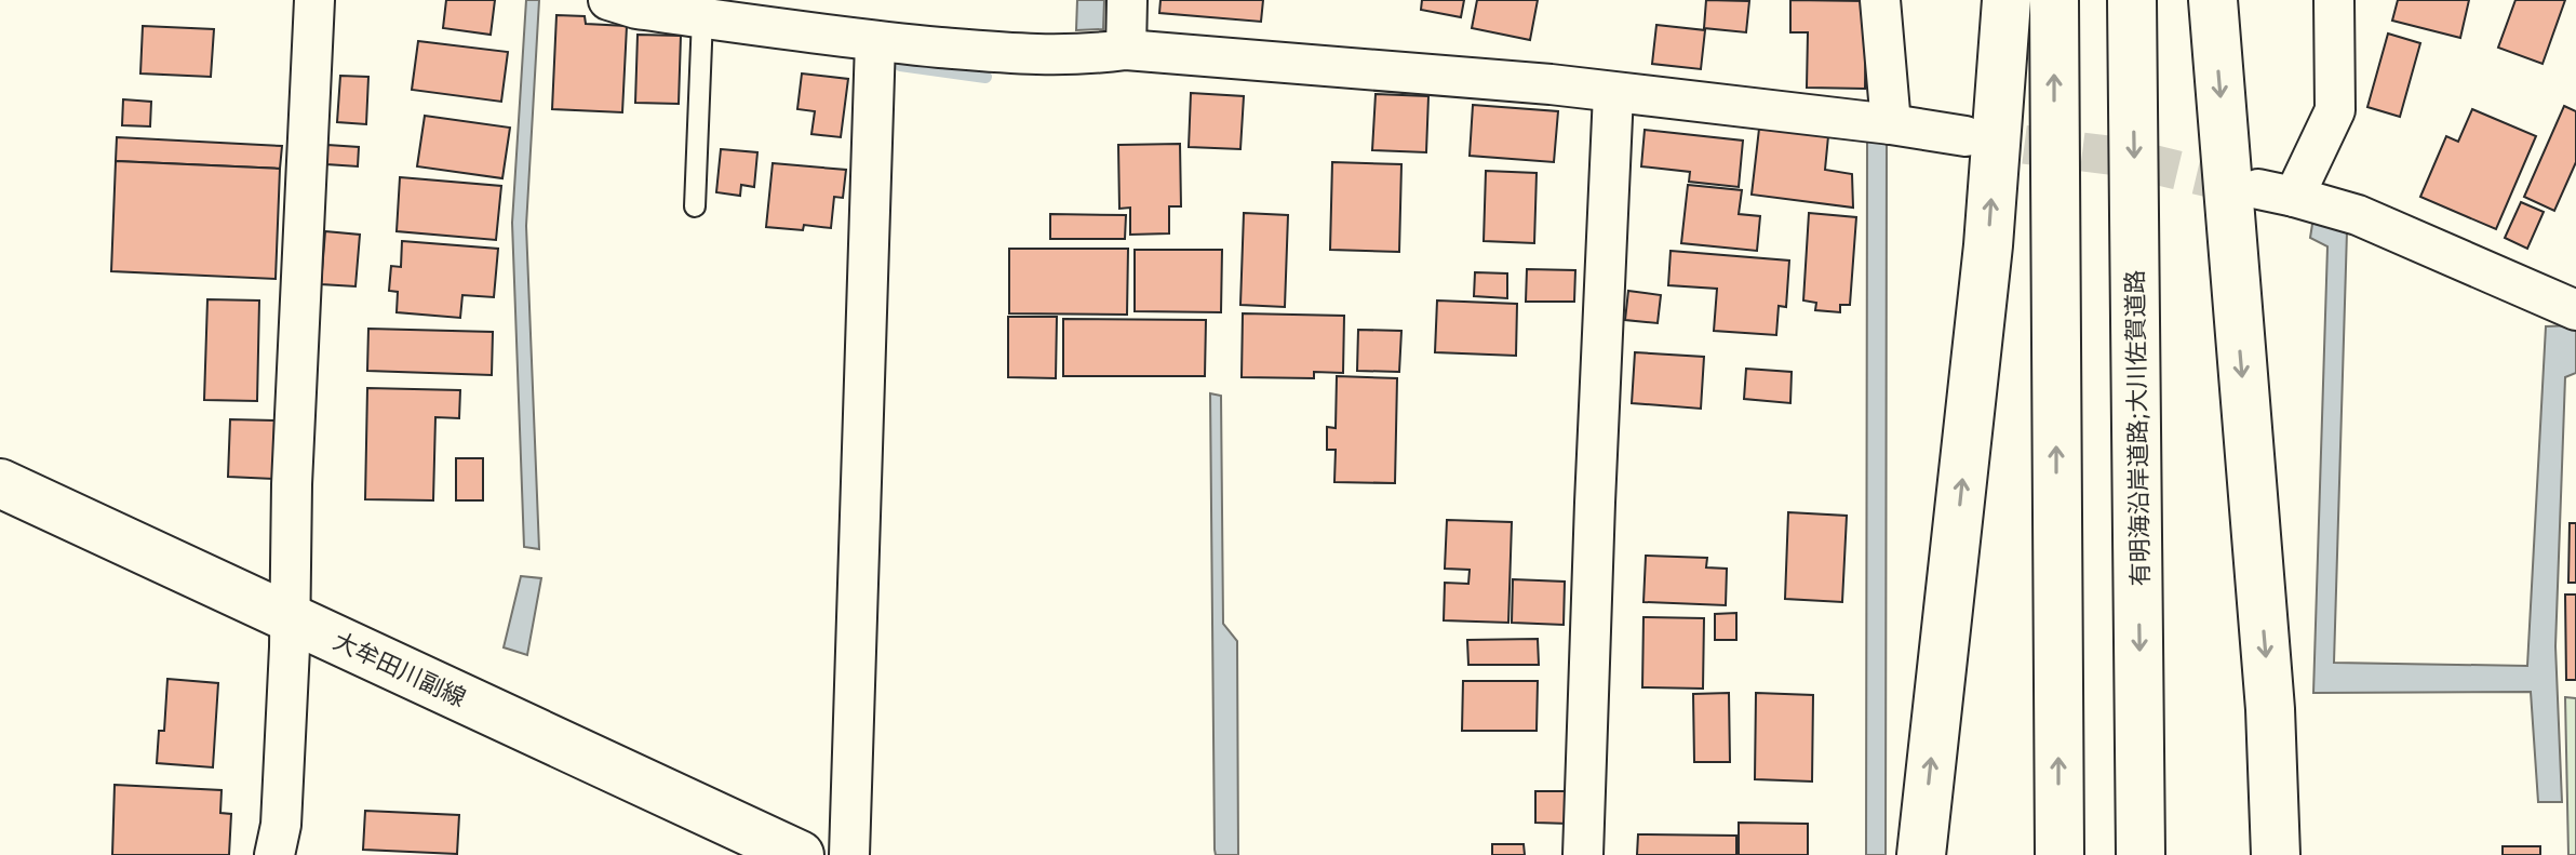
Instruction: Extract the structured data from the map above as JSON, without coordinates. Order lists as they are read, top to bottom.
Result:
{
  "streets": {
    "main road": ["有明海沿岸道路;大川佐賀道路", "大牟田川副線"]
  }
}
